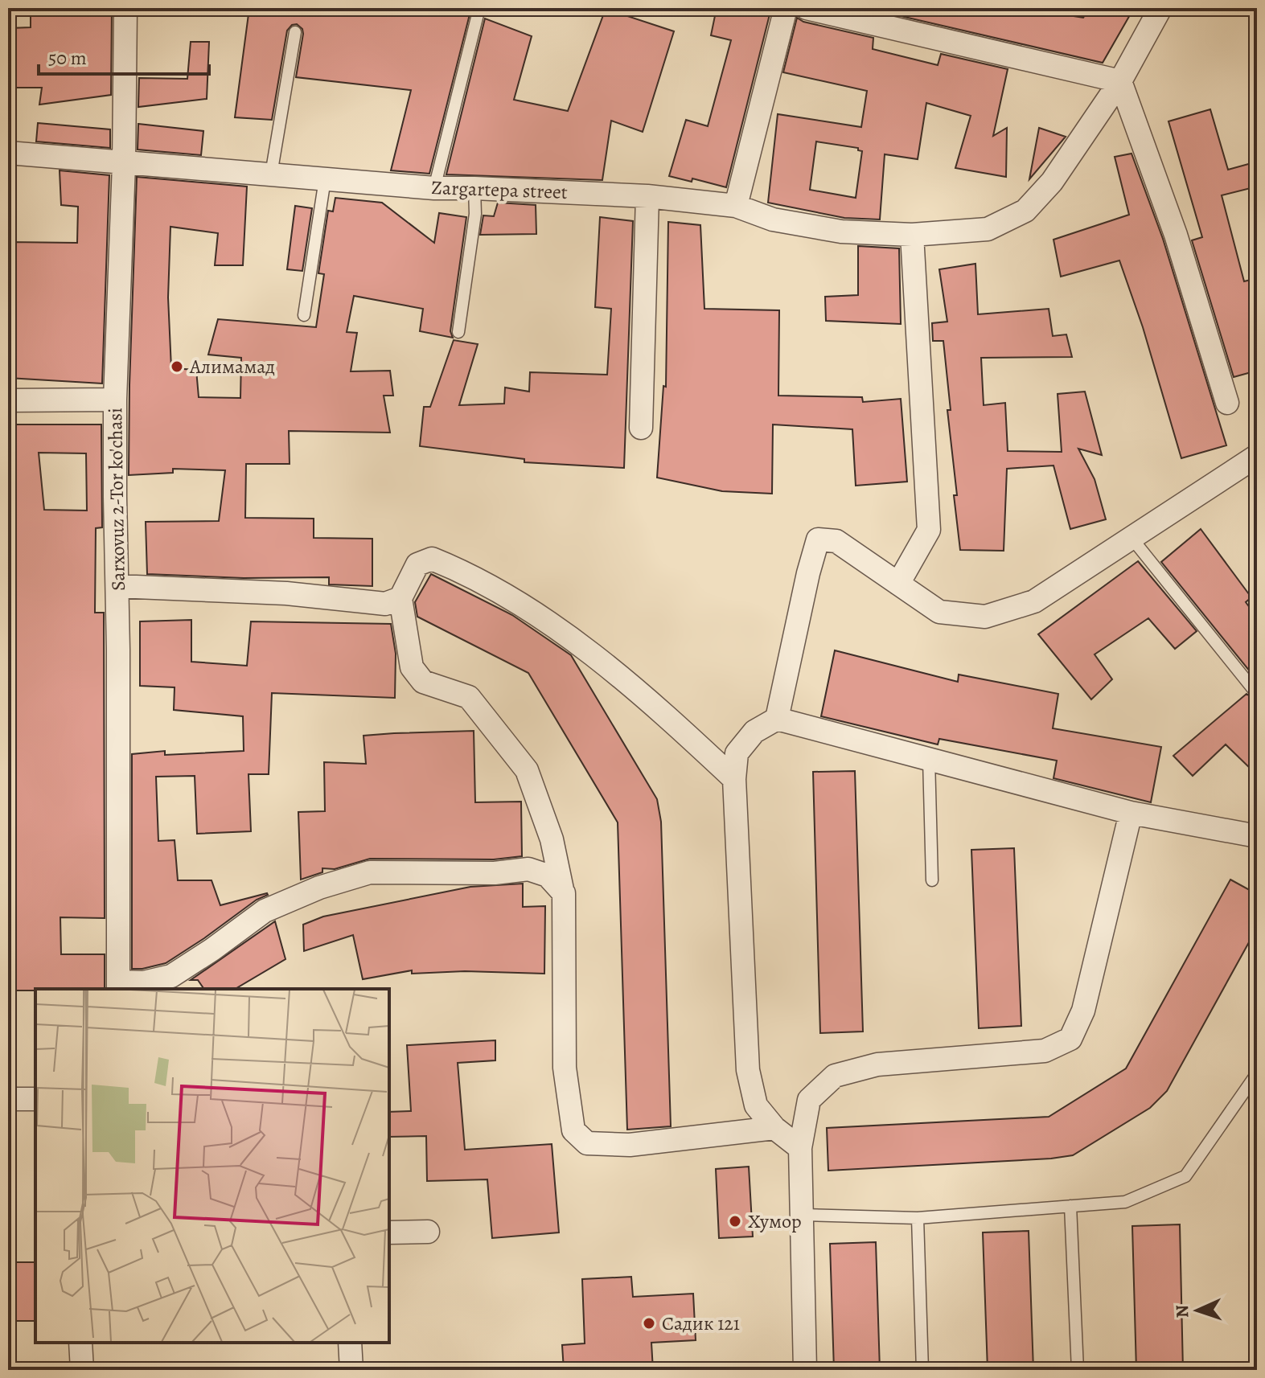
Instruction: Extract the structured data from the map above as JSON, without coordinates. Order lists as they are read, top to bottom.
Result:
{
  "streets": {
    "street": ["Zargartepa street", "Sarxovuz 2-Tor ko'chasi"]
  },
  "crossings": [
    ["Zargartepa street", "Sarxovuz 2-Tor ko'chasi"]
  ],
  "places": ["Алимамад", "Хумор", "Садик 121"],
  "scale_bar": "50 m",
  "north": "left"
}
